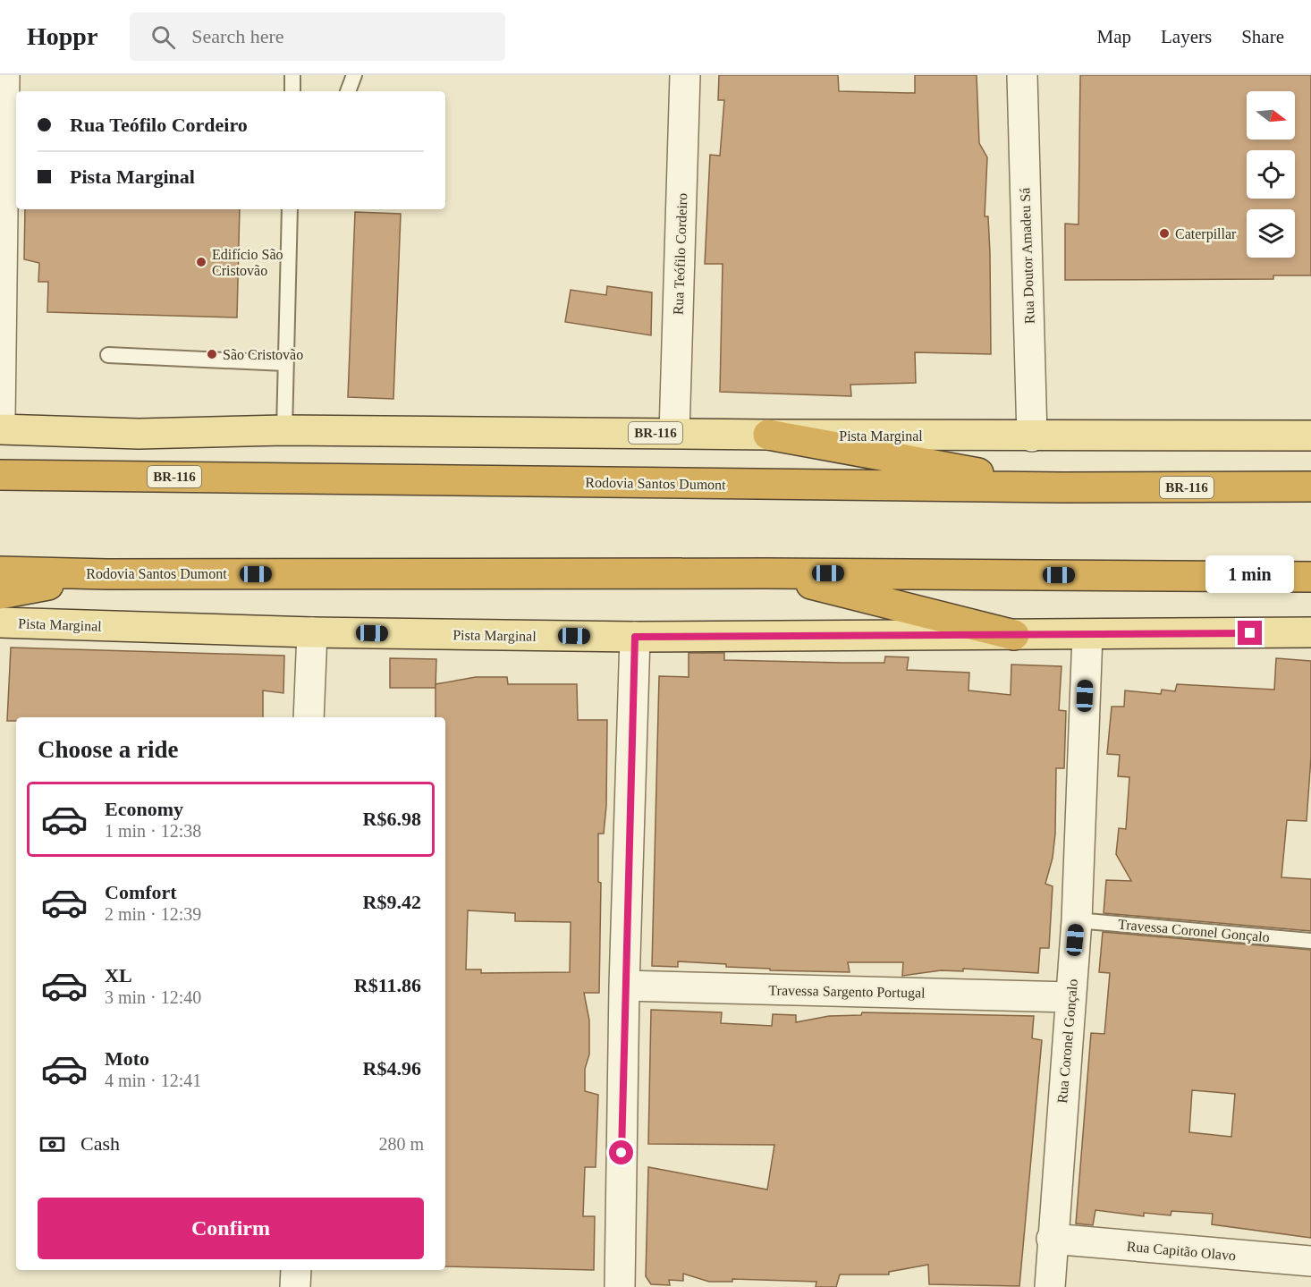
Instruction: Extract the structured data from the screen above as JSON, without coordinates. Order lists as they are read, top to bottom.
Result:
{
  "streets": {
    "highway": ["BR-116", "Rodovia Santos Dumont"],
    "main road": ["Pista Marginal"],
    "street": [
      "Rua Teófilo Cordeiro",
      "Rua Doutor Amadeu Sá",
      "Travessa Sargento Portugal",
      "Rua Coronel Gonçalo",
      "Rua Capitão Olavo"
    ],
    "lane": ["Travessa Coronel Gonçalo"]
  },
  "crossings": [
    ["Rua Teófilo Cordeiro", "Pista Marginal"],
    ["Rua Doutor Amadeu Sá", "Pista Marginal"],
    ["Pista Marginal", "Rua Coronel Gonçalo"],
    ["Travessa Coronel Gonçalo", "Rua Coronel Gonçalo"],
    ["Travessa Sargento Portugal", "Rua Coronel Gonçalo"],
    ["Rua Coronel Gonçalo", "Rua Capitão Olavo"]
  ],
  "places": ["Caterpillar", "Edifício São Cristovão", "São Cristovão"],
  "north": "right",
  "page": {
    "header": "Hoppr",
    "search": "Search here",
    "nav": ["Map", "Layers", "Share"],
    "banner": ["Rua Teófilo Cordeiro", "Pista Marginal"],
    "bubble": "1 min",
    "heading": "Choose a ride",
    "list": [
      {
        "name": "Economy",
        "note": "1 min · 12:38",
        "value": "R$6.98"
      },
      {
        "name": "Comfort",
        "note": "2 min · 12:39",
        "value": "R$9.42"
      },
      {
        "name": "XL",
        "note": "3 min · 12:40",
        "value": "R$11.86"
      },
      {
        "name": "Moto",
        "note": "4 min · 12:41",
        "value": "R$4.96"
      }
    ],
    "pay": ["Cash", "280 m"],
    "buttons": "Confirm"
  }
}
